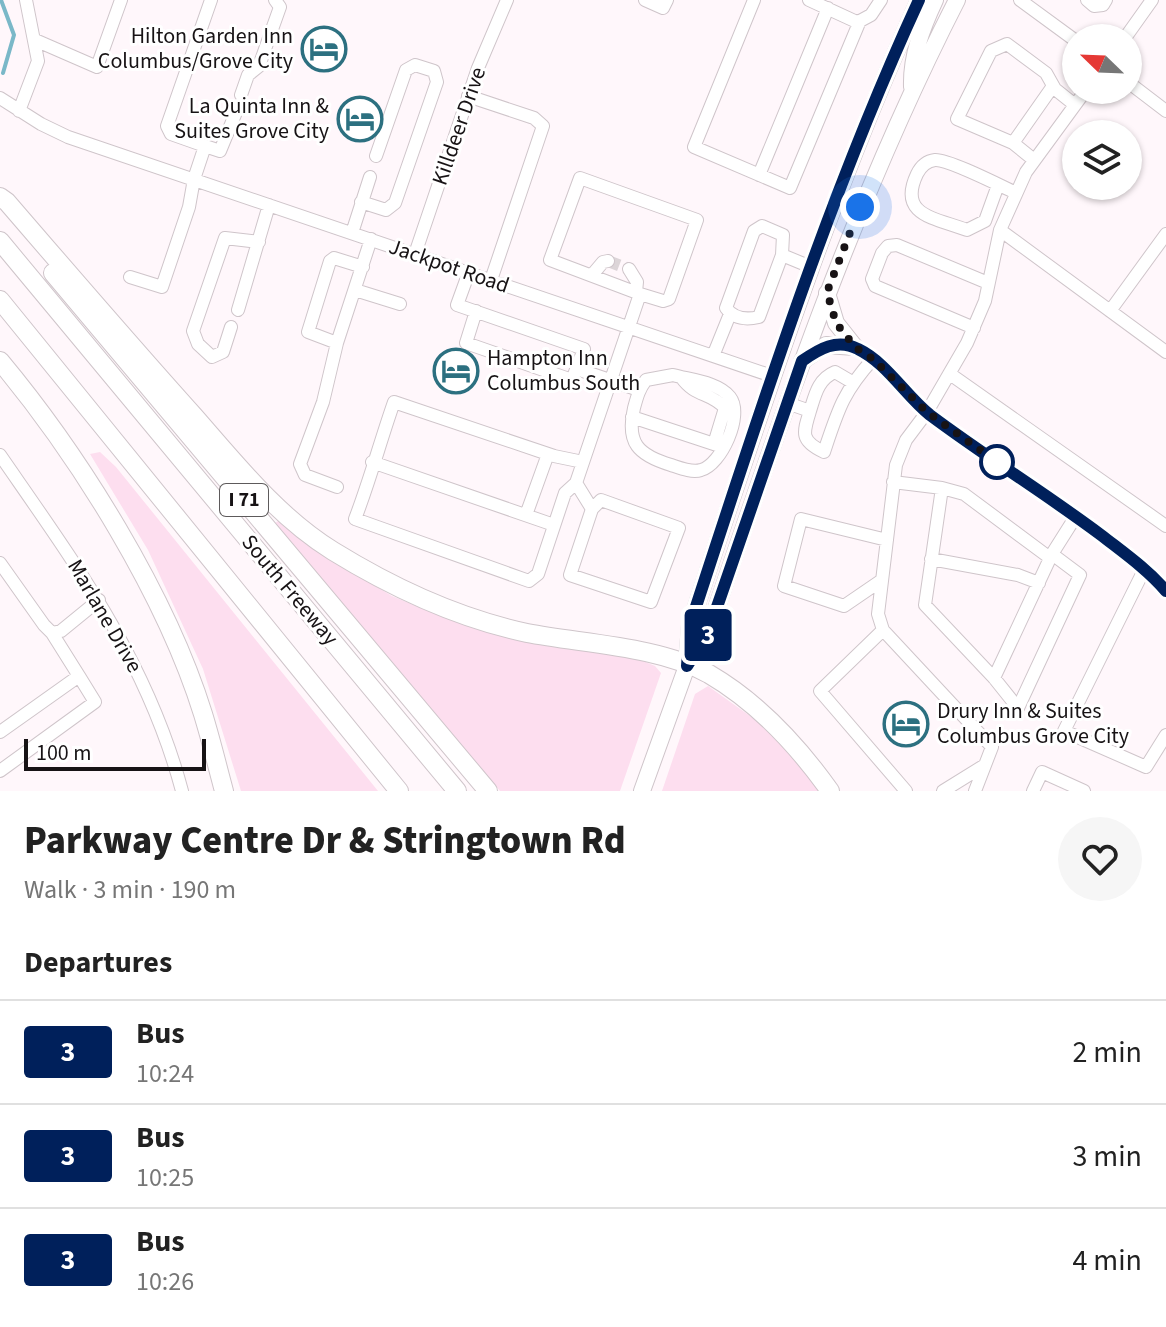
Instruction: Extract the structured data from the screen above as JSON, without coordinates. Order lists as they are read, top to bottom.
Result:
{
  "streets": {
    "highway": ["I 71", "South Freeway"],
    "street": ["Killdeer Drive", "Jackpot Road", "Marlane Drive"]
  },
  "crossings": [
    ["Killdeer Drive", "Jackpot Road"]
  ],
  "places": {
    "hotel": [
      "Hilton Garden Inn Columbus/Grove City",
      "La Quinta Inn & Suites Grove City",
      "Hampton Inn Columbus South",
      "Drury Inn & Suites Columbus Grove City"
    ]
  },
  "lines": ["bus line 3"],
  "scale_bar": "100 m",
  "north": "top left",
  "page": {
    "on_map": "3",
    "scale": "100 m",
    "heading": [
      ["Parkway Centre Dr & Stringtown Rd", "Walk · 3 min · 190 m"],
      "Departures"
    ],
    "list": [
      {
        "mark": "3",
        "name": "Bus",
        "note": "10:24",
        "value": "2 min"
      },
      {
        "mark": "3",
        "name": "Bus",
        "note": "10:25",
        "value": "3 min"
      },
      {
        "mark": "3",
        "name": "Bus",
        "note": "10:26",
        "value": "4 min"
      }
    ]
  }
}
